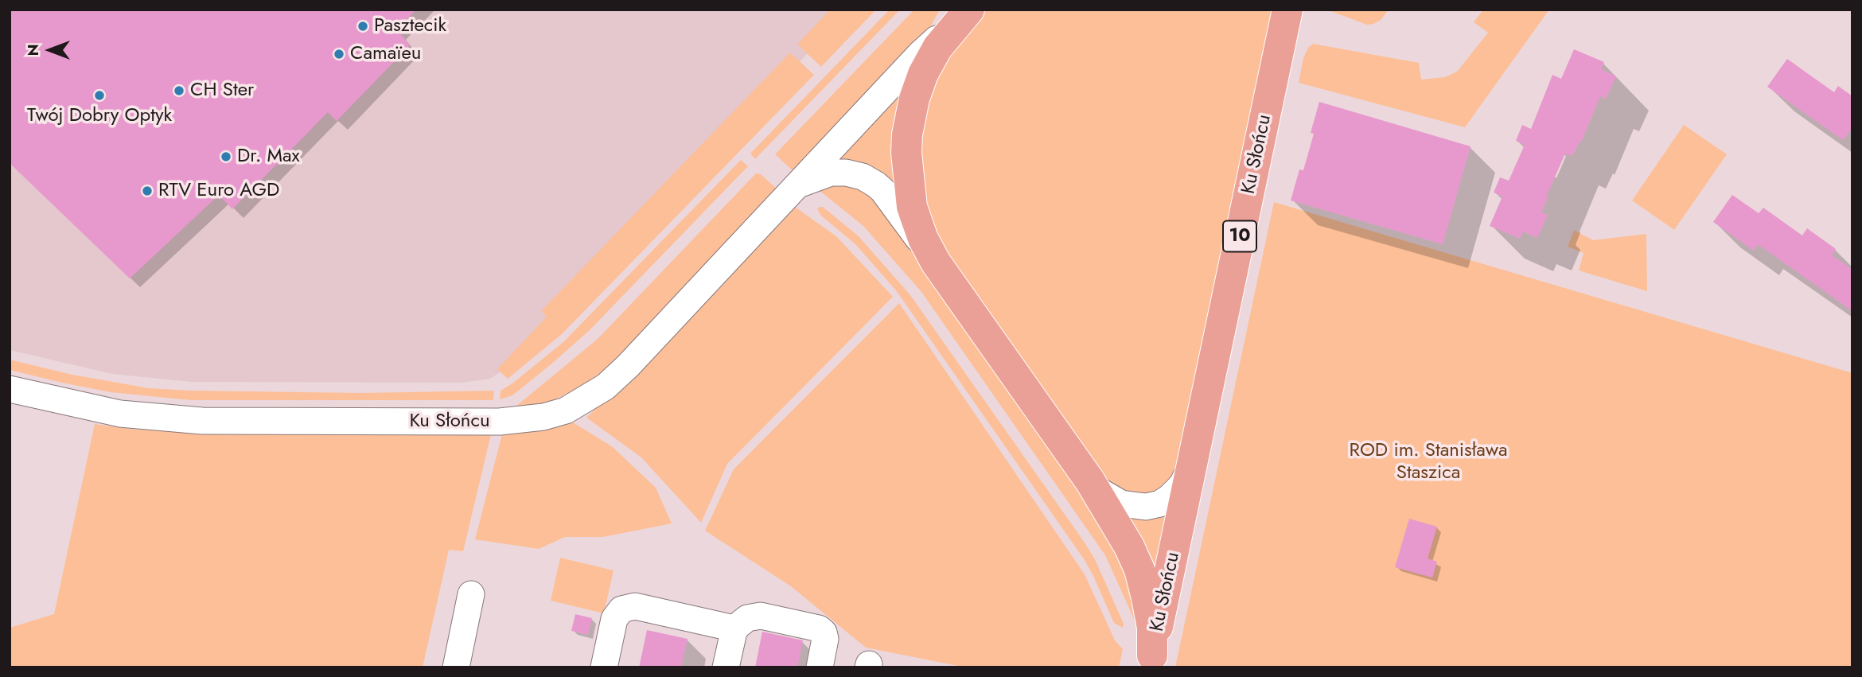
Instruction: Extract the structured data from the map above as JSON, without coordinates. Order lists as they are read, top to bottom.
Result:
{
  "streets": {
    "main road": ["Ku Słońcu", "10"]
  },
  "parks": ["ROD im. Stanisława Staszica"],
  "places": [
    "Pasztecik",
    "Camaïeu",
    "CH Ster",
    "Twój Dobry Optyk",
    "Dr. Max",
    "RTV Euro AGD"
  ],
  "north": "left"
}
